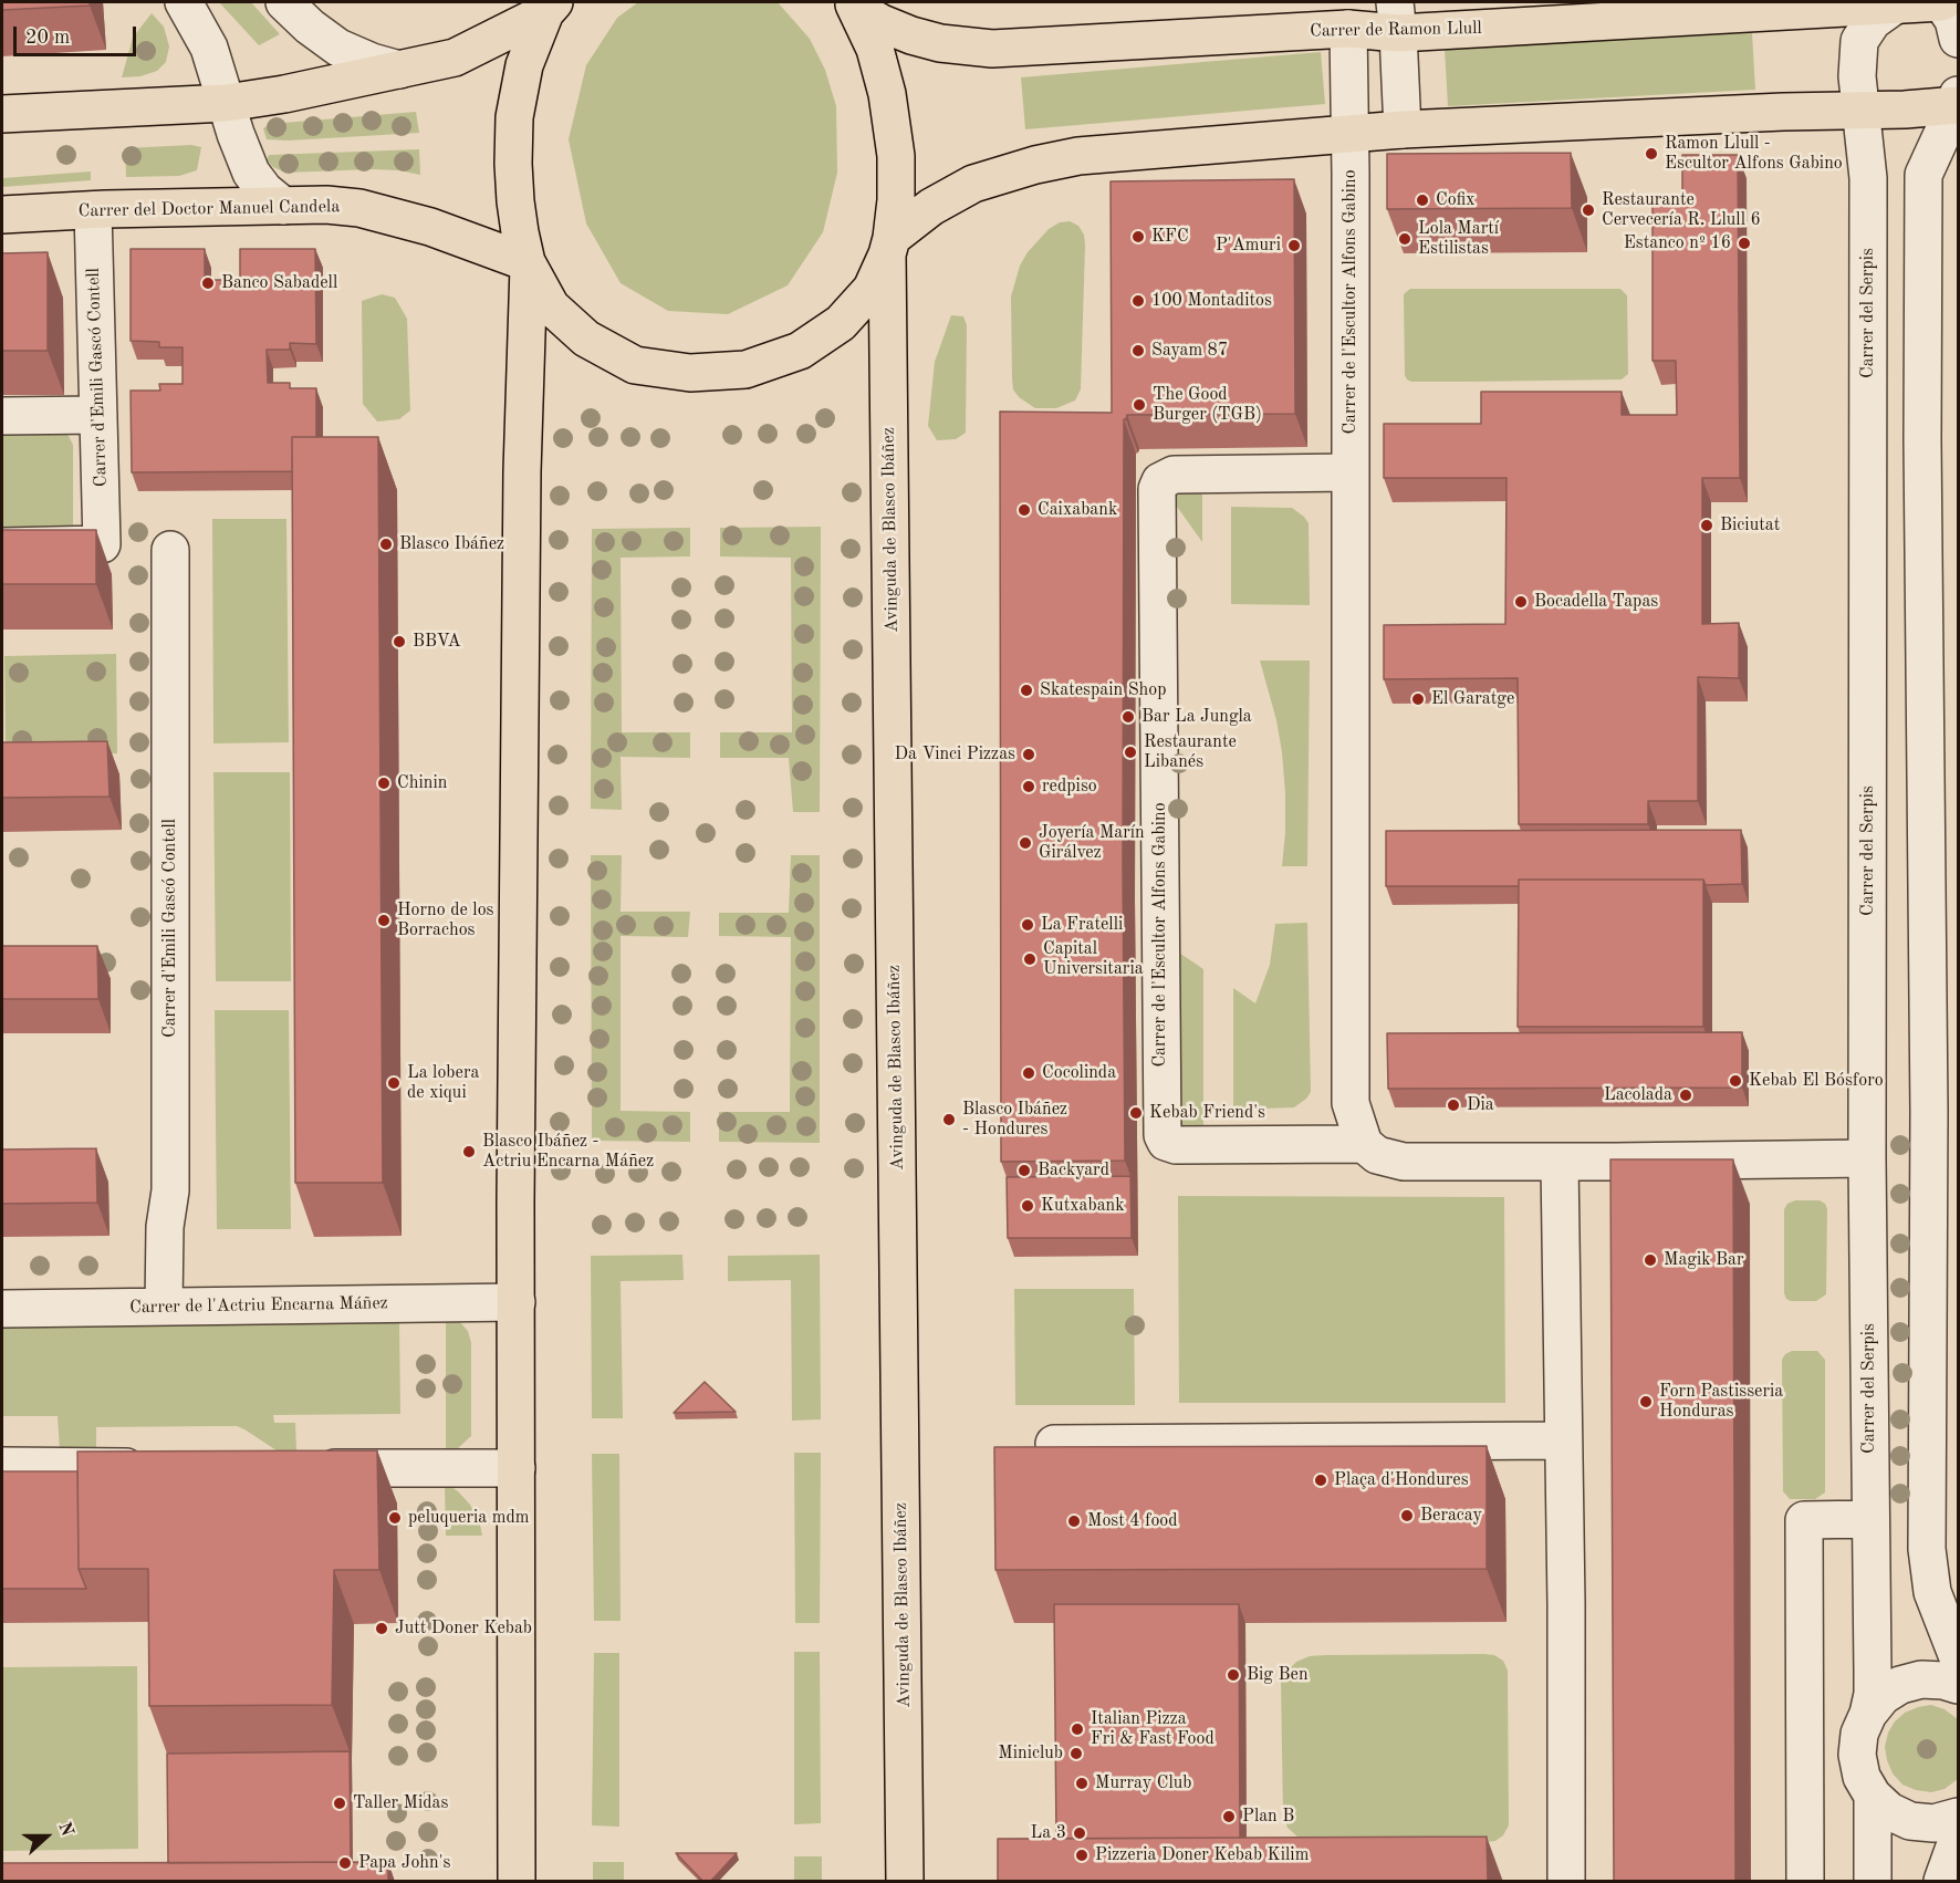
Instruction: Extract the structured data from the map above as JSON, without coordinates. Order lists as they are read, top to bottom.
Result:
{
  "streets": {
    "main road": ["Carrer de Ramon Llull", "Carrer del Doctor Manuel Candela", "Avinguda de Blasco Ibáñez"],
    "street": [
      "Carrer de l'Escultor Alfons Gabino",
      "Carrer del Serpis",
      "Carrer d'Emili Gascó Contell",
      "Carrer de l'Actriu Encarna Máñez"
    ]
  },
  "crossings": [
    ["Carrer de Ramon Llull", "Carrer de l'Escultor Alfons Gabino"],
    ["Carrer de Ramon Llull", "Carrer del Serpis"],
    ["Carrer del Doctor Manuel Candela", "Carrer d'Emili Gascó Contell"],
    ["Carrer d'Emili Gascó Contell", "Carrer de l'Actriu Encarna Máñez"]
  ],
  "places": [
    "Ramon Llull - Escultor Alfons Gabino",
    "Cofix",
    "Restaurante Cervecería R. Llull 6",
    "KFC",
    "Lola Martí Estilistas",
    "Estanco nº 16",
    "P'Amuri",
    "Banco Sabadell",
    "100 Montaditos",
    "Sayam 87",
    "The Good Burger (TGB)",
    "Caixabank",
    "Biciutat",
    "Blasco Ibáñez",
    "Bocadella Tapas",
    "BBVA",
    "Skatespain Shop",
    "El Garatge",
    "Bar La Jungla",
    "Restaurante Libanés",
    "Da Vinci Pizzas",
    "Chinin",
    "redpiso",
    "Joyería Marín Girálvez",
    "Horno de los Borrachos",
    "La Fratelli",
    "Capital Universitaria",
    "Cocolinda",
    "Kebab El Bósforo",
    "La lobera de xiqui",
    "Lacolada",
    "Dia",
    "Kebab Friend's",
    "Blasco Ibáñez - Hondures",
    "Blasco Ibáñez - Actriu Encarna Máñez",
    "Backyard",
    "Kutxabank",
    "Magik Bar",
    "Forn Pastisseria Honduras",
    "Plaça d'Hondures",
    "Beracay",
    "peluqueria mdm",
    "Most 4 food",
    "Jutt Doner Kebab",
    "Big Ben",
    "Italian Pizza Fri & Fast Food",
    "Miniclub",
    "Murray Club",
    "Taller Midas",
    "Plan B",
    "La 3",
    "Pizzeria Doner Kebab Kilim",
    "Papa John's"
  ],
  "scale_bar": "20 m",
  "north": "right"
}
